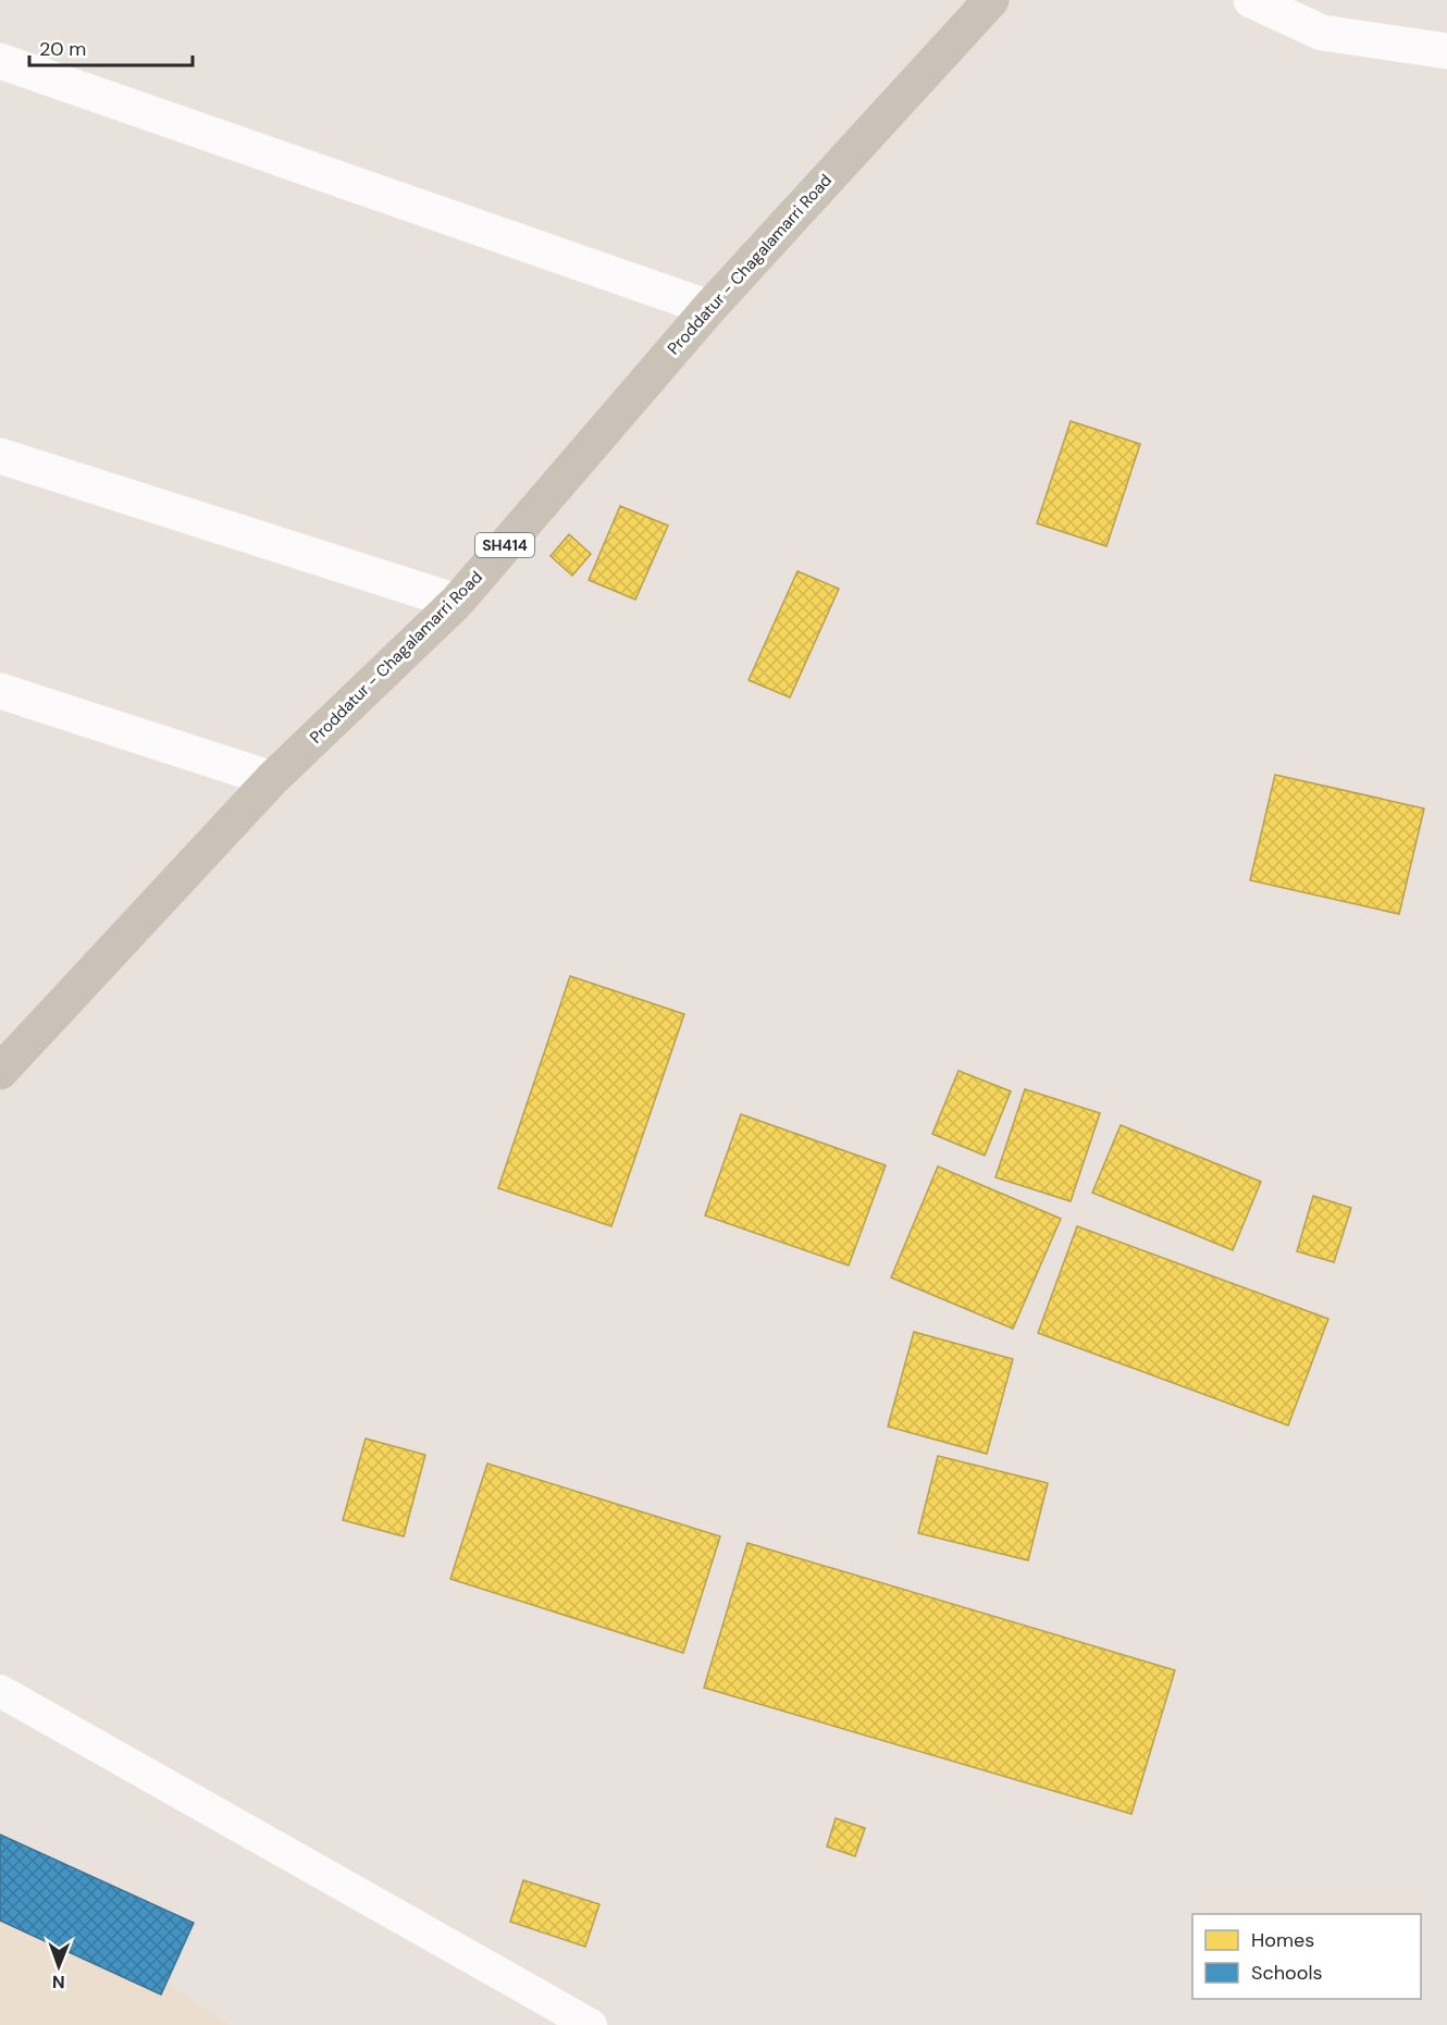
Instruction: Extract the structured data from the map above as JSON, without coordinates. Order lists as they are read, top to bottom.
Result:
{
  "streets": {
    "main road": ["Proddatur - Chagalamarri Road", "SH414"]
  },
  "legend": ["Homes", "Schools"],
  "scale_bar": "20 m",
  "north": "bottom"
}
